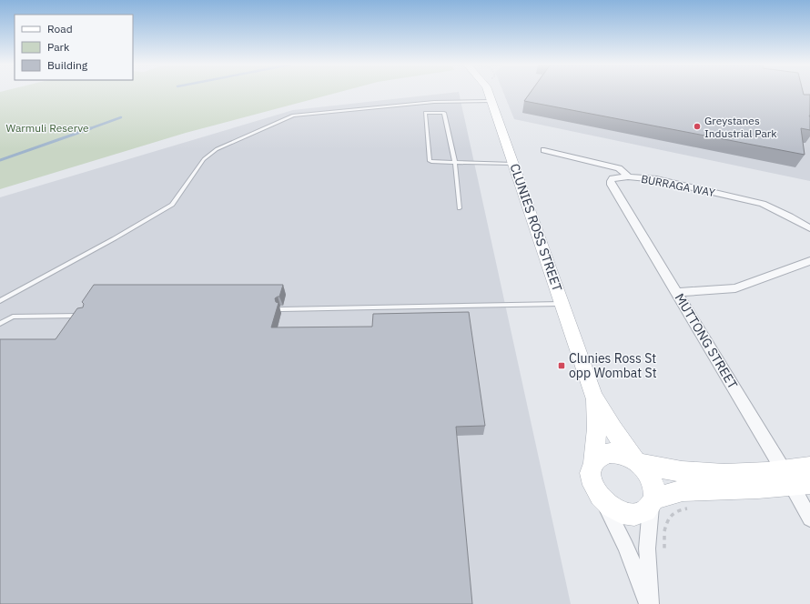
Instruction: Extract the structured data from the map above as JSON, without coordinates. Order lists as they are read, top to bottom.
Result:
{
  "streets": {
    "street": ["BURRAGA WAY", "CLUNIES ROSS STREET", "MUTTONG STREET"]
  },
  "crossings": [
    ["BURRAGA WAY", "MUTTONG STREET"]
  ],
  "parks": ["Warmuli Reserve"],
  "places": {
    "other": ["Greystanes Industrial Park"],
    "transit": ["Clunies Ross St opp Wombat St"]
  },
  "legend": ["Road", "Park", "Building"]
}
